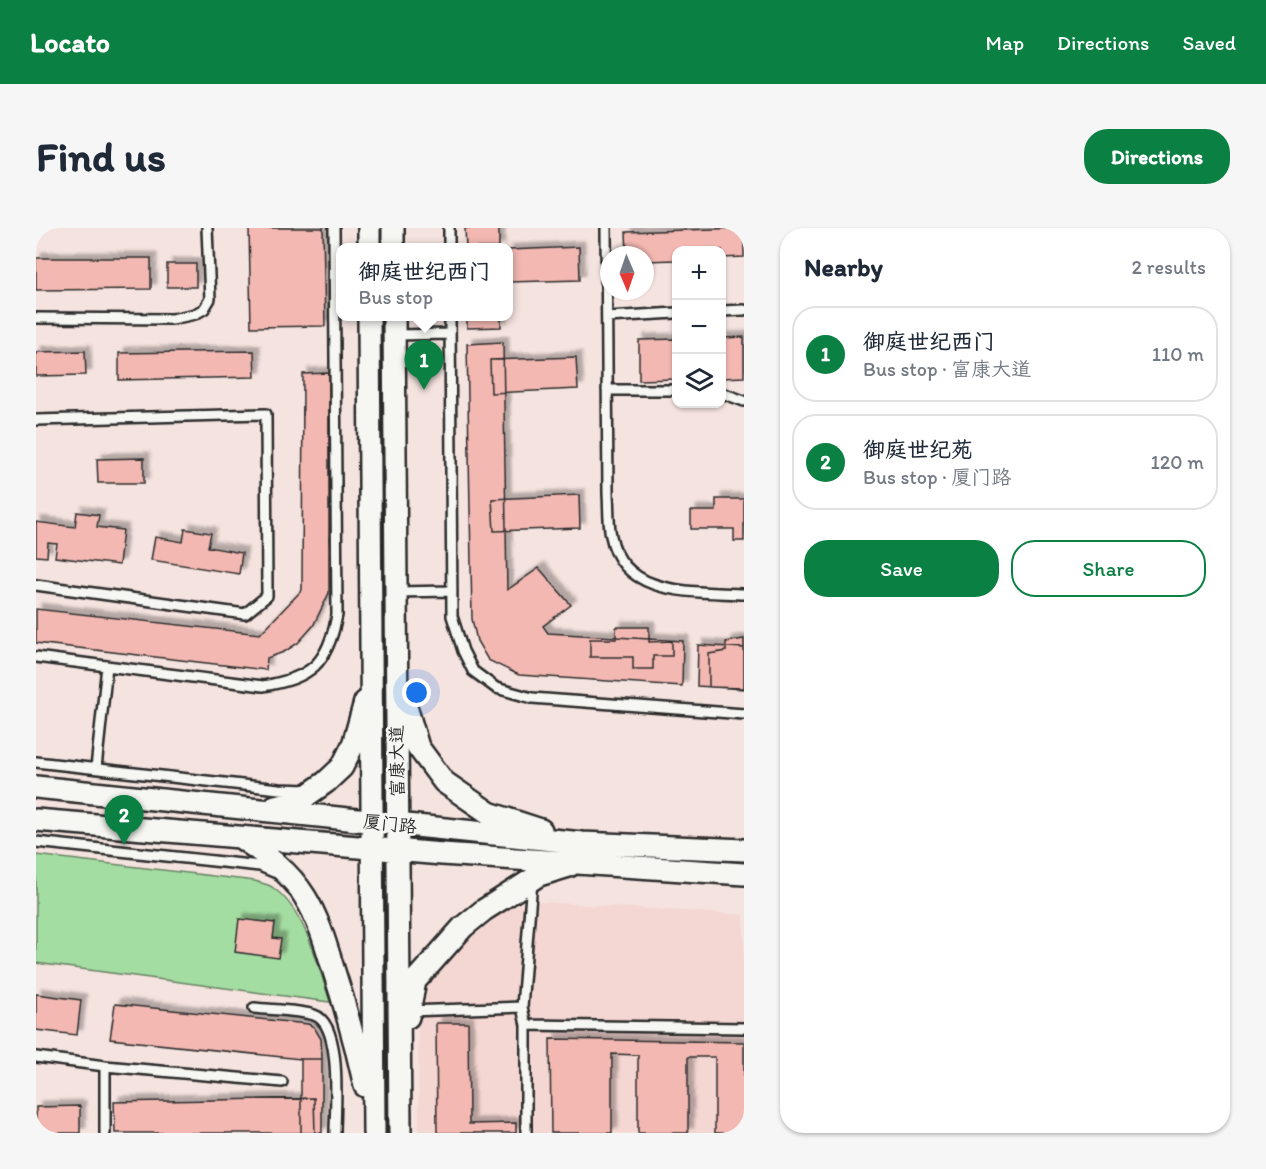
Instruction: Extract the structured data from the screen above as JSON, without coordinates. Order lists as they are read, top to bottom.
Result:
{
  "streets": {
    "street": ["富康大道", "厦门路"]
  },
  "crossings": [
    ["富康大道", "厦门路"]
  ],
  "north": "bottom",
  "page": {
    "header": "Locato",
    "nav": ["Map", "Directions", "Saved"],
    "buttons": [
      "Directions",
      ["Save", "Share"]
    ],
    "title": "Find us",
    "heading": ["Nearby", "2 results"],
    "popup": ["御庭世纪西门", "Bus stop"],
    "map_buttons": ["+", "−"],
    "list": [
      {
        "mark": "1",
        "name": "御庭世纪西门",
        "note": "Bus stop · 富康大道",
        "value": "110 m"
      },
      {
        "mark": "2",
        "name": "御庭世纪苑",
        "note": "Bus stop · 厦门路",
        "value": "120 m"
      }
    ],
    "pins": ["1", "2"]
  }
}
